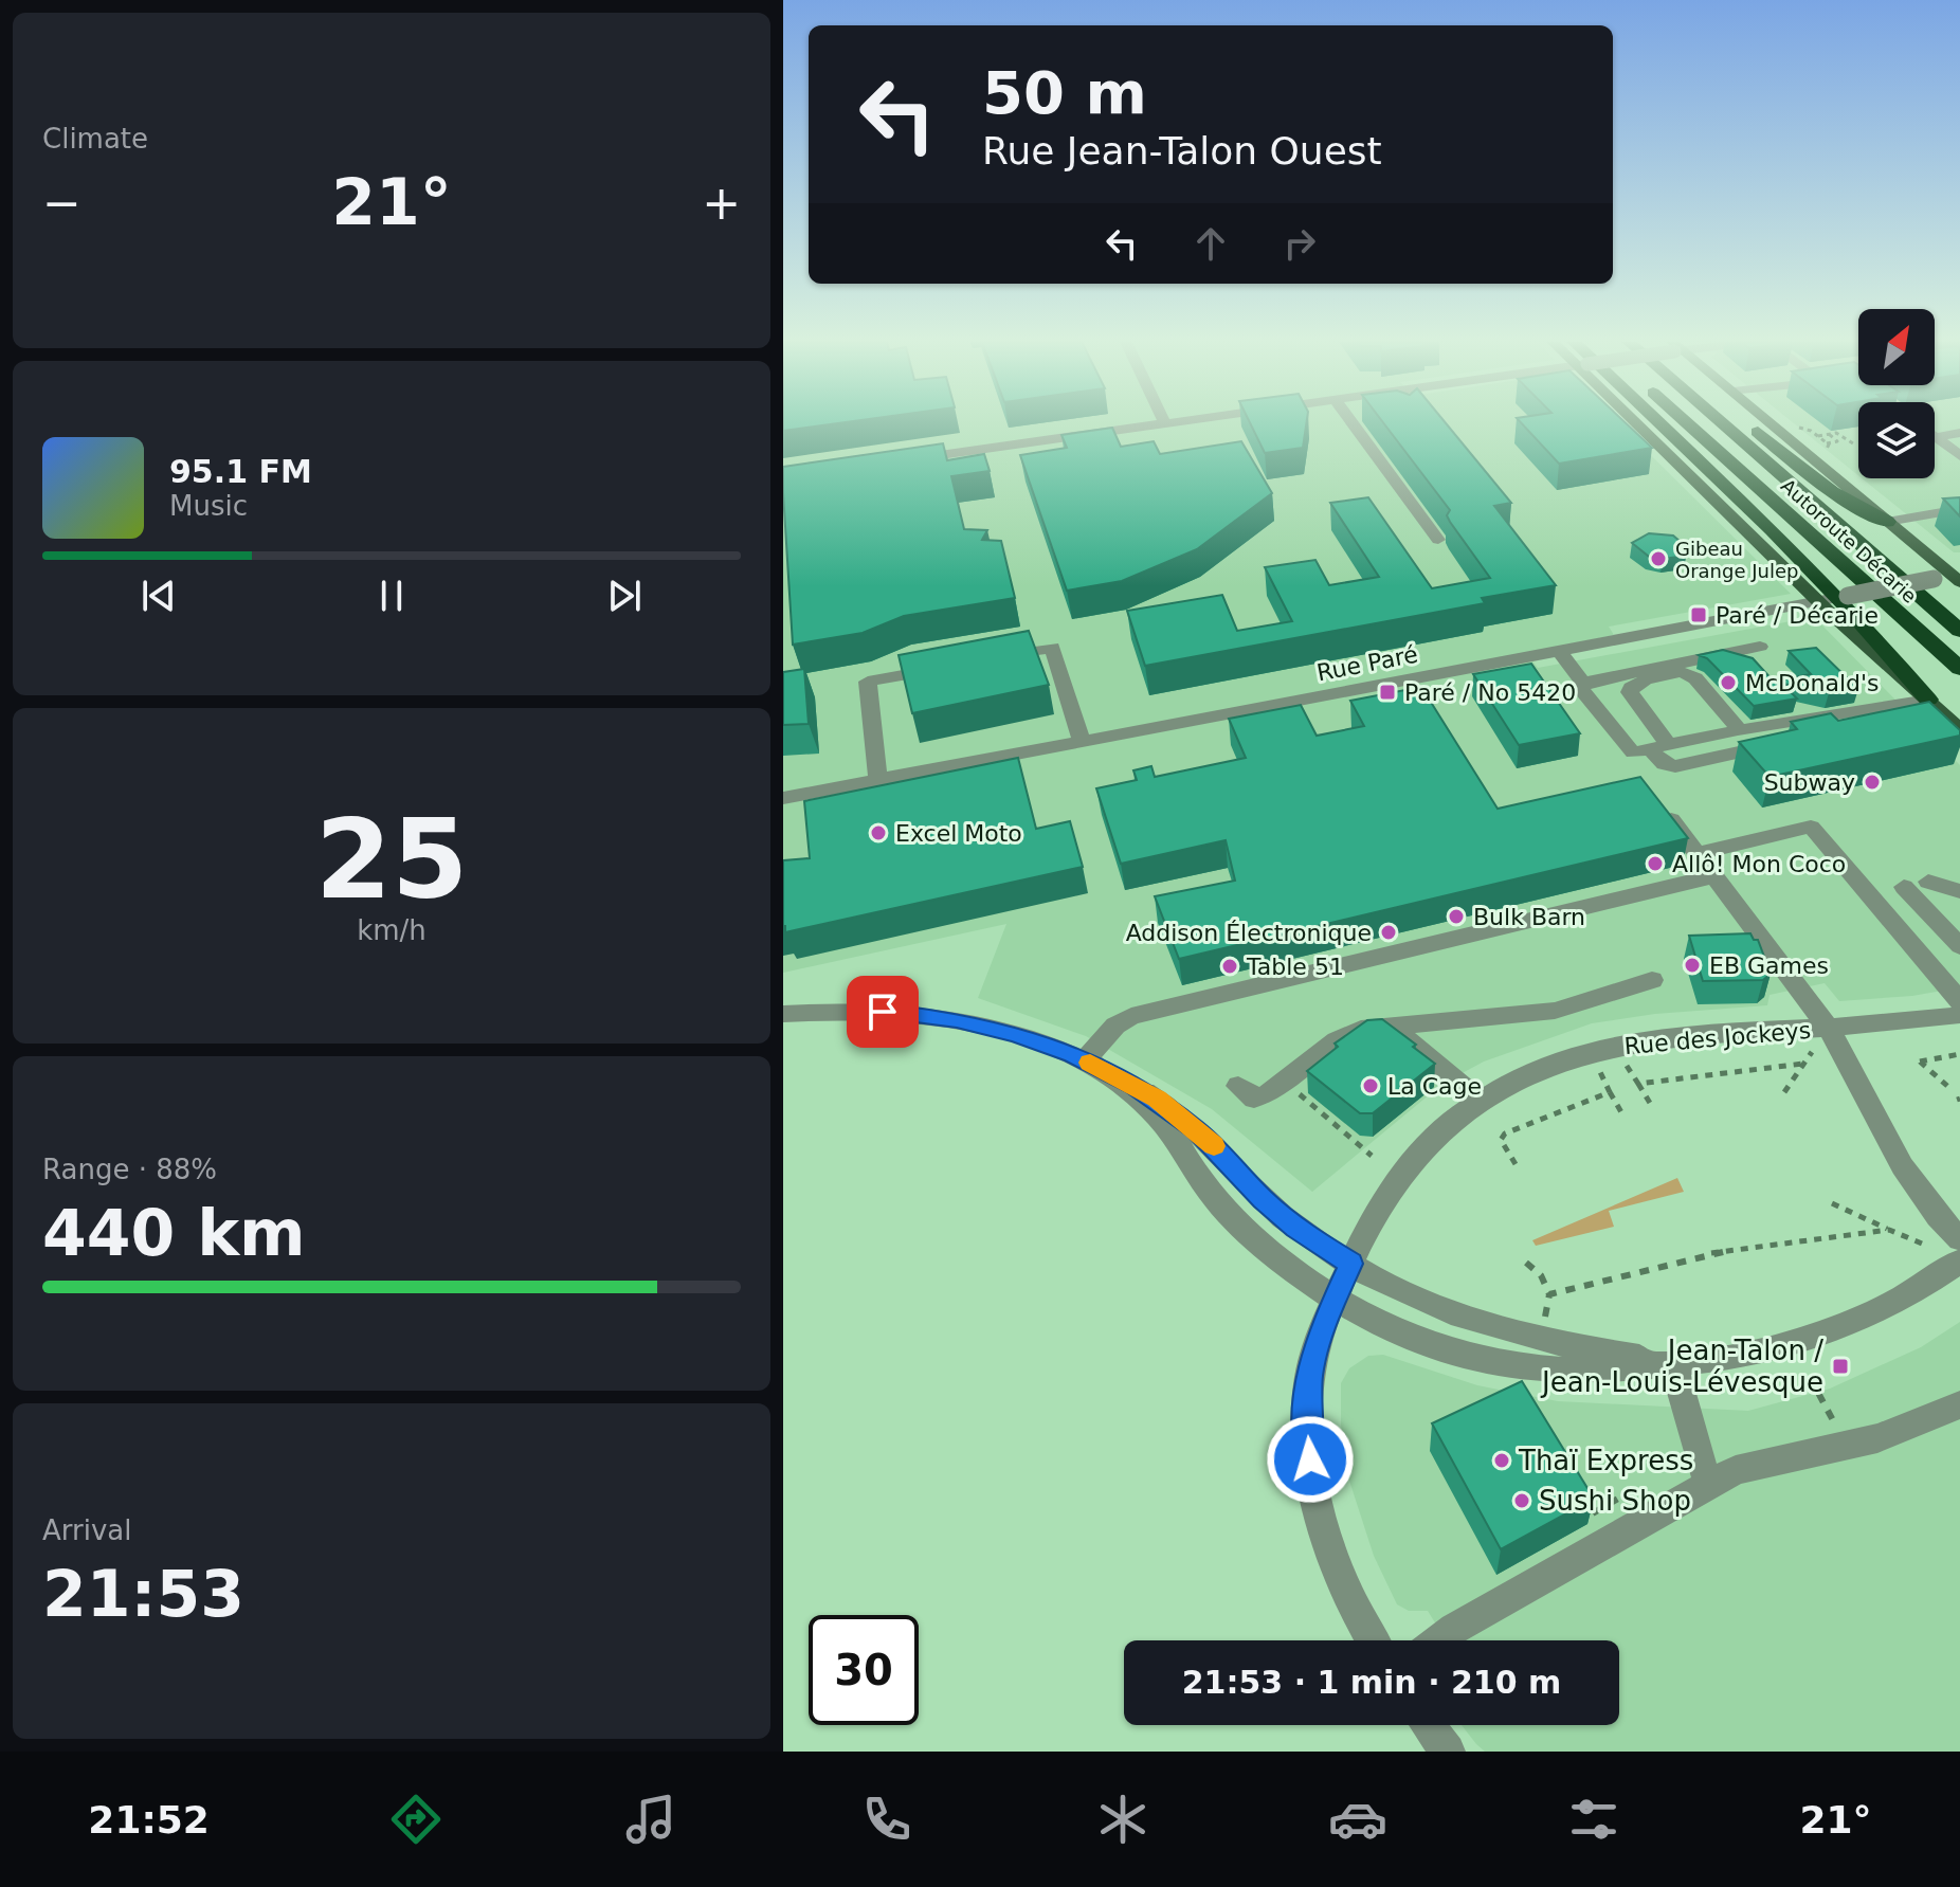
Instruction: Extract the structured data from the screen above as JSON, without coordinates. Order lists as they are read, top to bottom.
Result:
{
  "streets": {
    "highway": ["Autoroute Décarie"],
    "street": ["Rue Paré", "Rue des Jockeys"]
  },
  "places": {
    "other": [
      "Gibeau Orange Julep",
      "McDonald's",
      "Subway",
      "Excel Moto",
      "Allô! Mon Coco",
      "Bulk Barn",
      "Addison Électronique",
      "EB Games",
      "Table 51",
      "La Cage",
      "Thaï Express",
      "Sushi Shop"
    ],
    "transit": ["Paré / Décarie", "Paré / No 5420", "Jean-Talon / Jean-Louis-Lévesque"]
  },
  "north": "top right",
  "page": {
    "tile": [
      "Climate",
      ["25", "km/h"],
      ["Range · 88%", "440 km"],
      ["Arrival", "21:53"]
    ],
    "turn": ["50 m", "Rue Jean-Talon Ouest"],
    "heat": ["−", "21°", "+"],
    "song": ["95.1 FM", "Music"],
    "limit": "30",
    "trip": "21:53 · 1 min · 210 m",
    "tabs": ["21:52", "21°"]
  }
}
